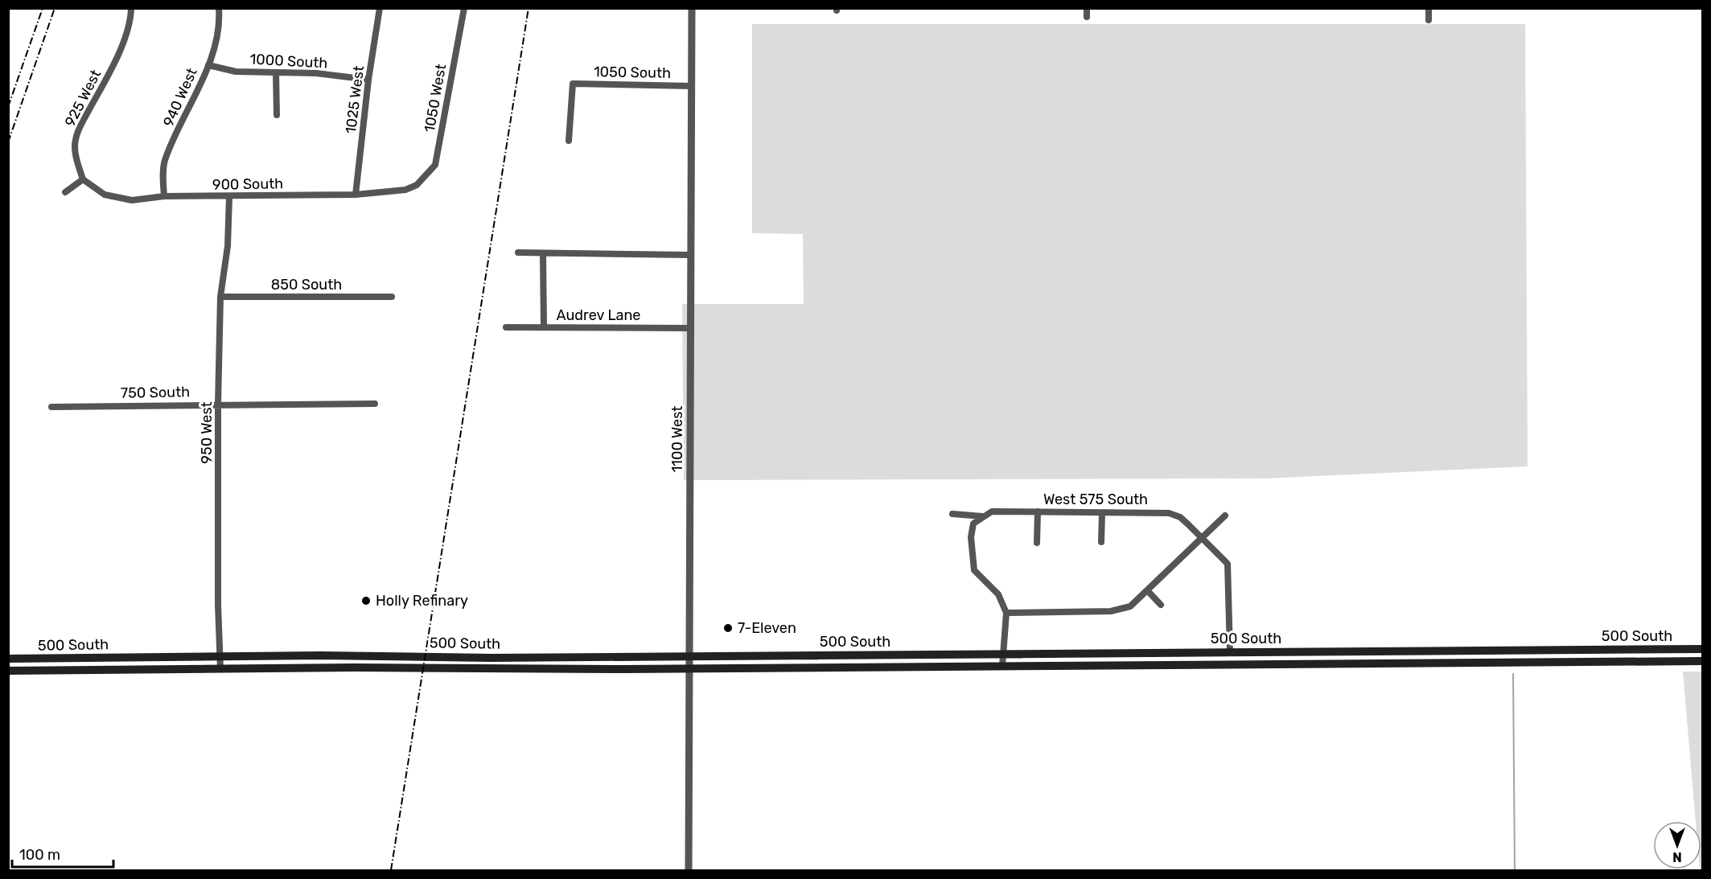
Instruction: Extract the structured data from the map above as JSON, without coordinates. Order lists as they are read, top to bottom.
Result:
{
  "streets": {
    "main road": ["500 South"],
    "street": [
      "1000 South",
      "1050 South",
      "940 West",
      "925 West",
      "1050 West",
      "1025 West",
      "900 South",
      "850 South",
      "Audrev Lane",
      "750 South",
      "950 West",
      "1100 West",
      "West 575 South"
    ]
  },
  "crossings": [
    ["1000 South", "940 West"],
    ["1000 South", "1025 West"],
    ["1050 South", "1100 West"],
    ["940 West", "900 South"],
    ["925 West", "900 South"],
    ["1050 West", "900 South"],
    ["1025 West", "900 South"],
    ["900 South", "950 West"],
    ["850 South", "950 West"],
    ["Audrev Lane", "1100 West"],
    ["750 South", "950 West"],
    ["950 West", "500 South"],
    ["1100 West", "500 South"],
    ["West 575 South", "500 South"]
  ],
  "places": ["Holly Refinary", "7-Eleven"],
  "scale_bar": "100 m",
  "north": "bottom"
}
